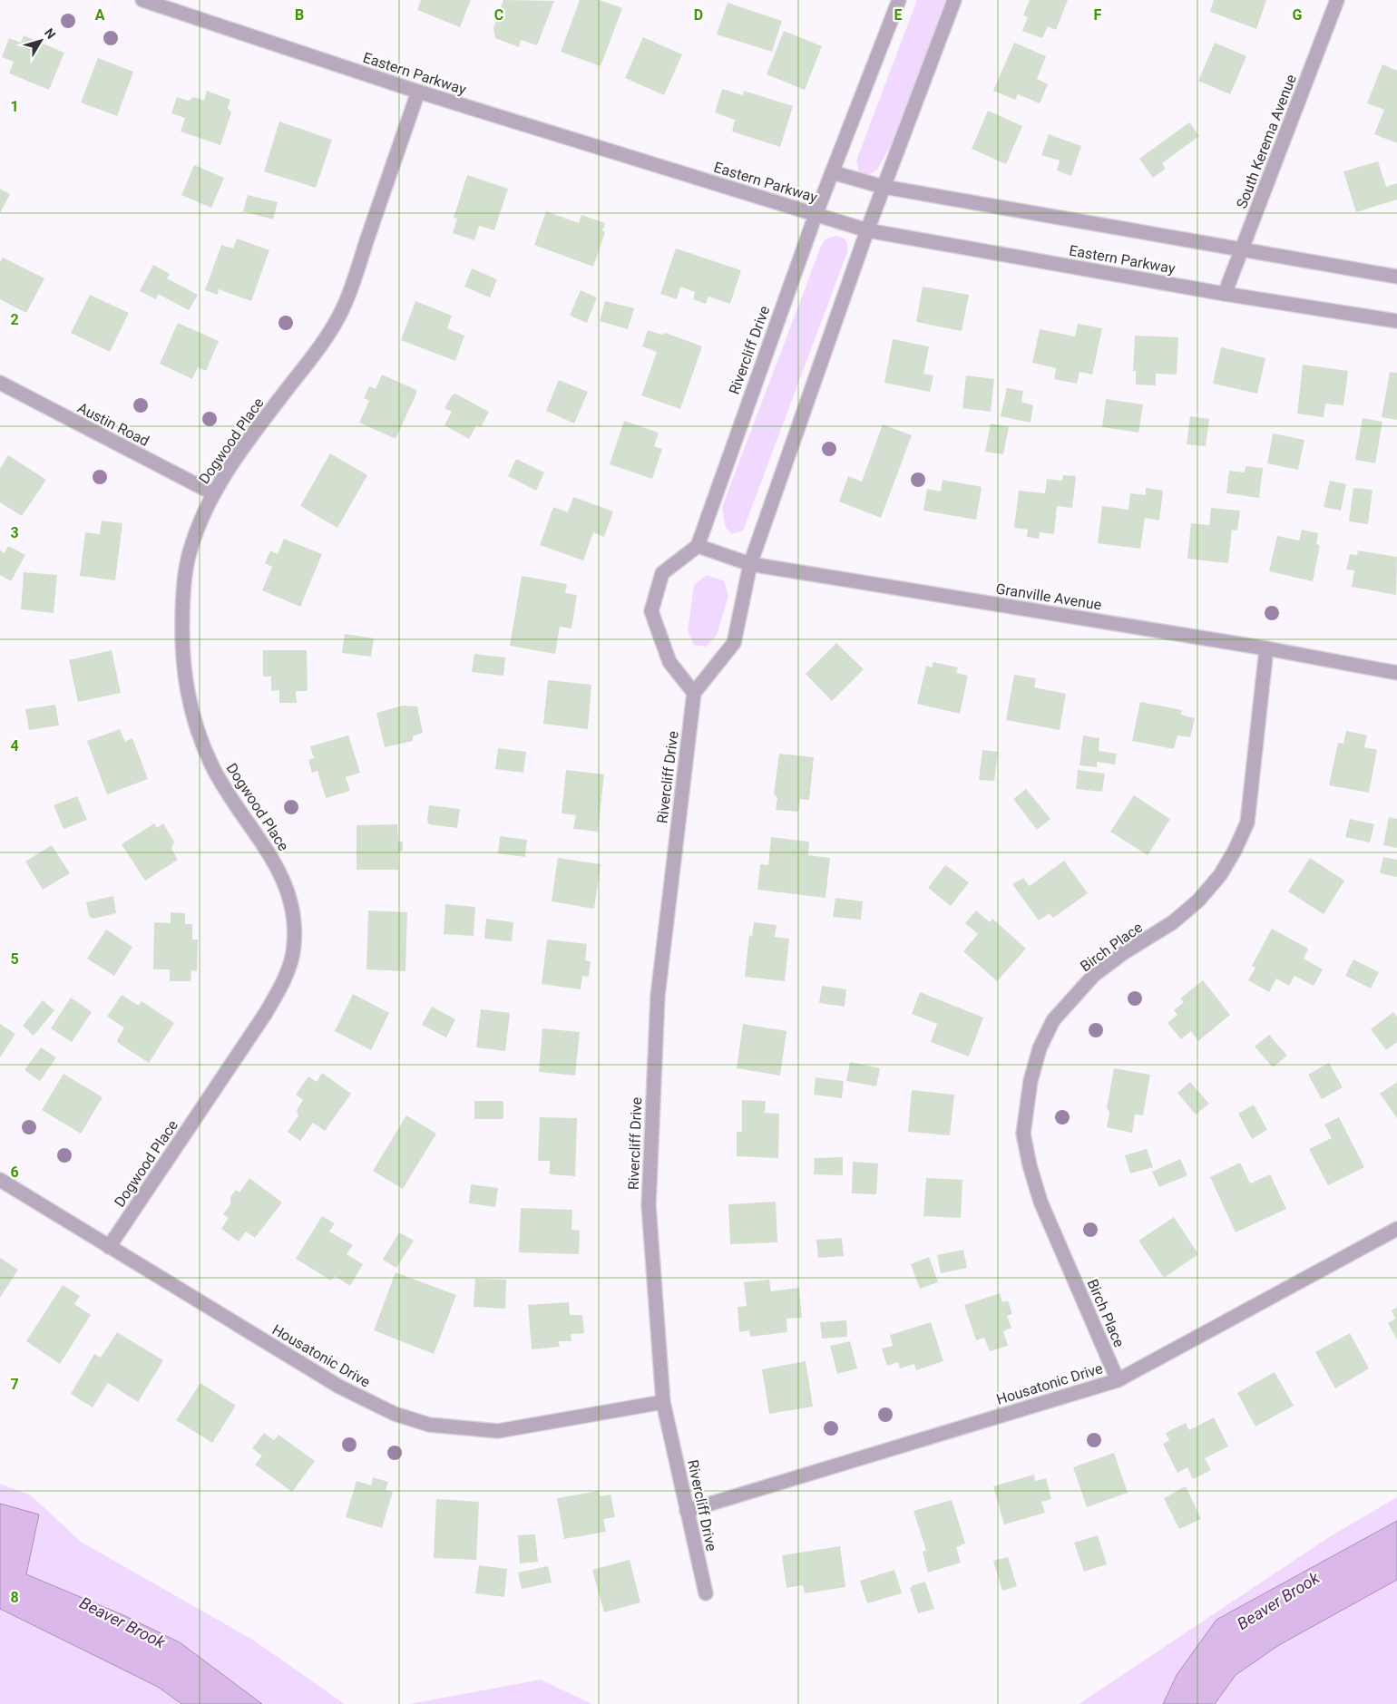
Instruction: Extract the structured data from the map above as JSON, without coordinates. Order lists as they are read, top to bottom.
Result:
{
  "streets": {
    "street": [
      "Eastern Parkway",
      "South Kerema Avenue",
      "Rivercliff Drive",
      "Austin Road",
      "Dogwood Place",
      "Granville Avenue",
      "Birch Place",
      "Housatonic Drive"
    ]
  },
  "crossings": [
    ["Eastern Parkway", "South Kerema Avenue"],
    ["Eastern Parkway", "Rivercliff Drive"],
    ["Eastern Parkway", "Dogwood Place"],
    ["Rivercliff Drive", "Granville Avenue"],
    ["Rivercliff Drive", "Housatonic Drive"],
    ["Austin Road", "Dogwood Place"],
    ["Dogwood Place", "Housatonic Drive"],
    ["Granville Avenue", "Birch Place"],
    ["Birch Place", "Housatonic Drive"]
  ],
  "water": ["Beaver Brook"],
  "north": "top right",
  "grid": {
    "columns": [
      "A",
      "B",
      "C",
      "D",
      "E",
      "F",
      "G"
    ],
    "rows": [
      "1",
      "2",
      "3",
      "4",
      "5",
      "6",
      "7",
      "8"
    ]
  }
}
